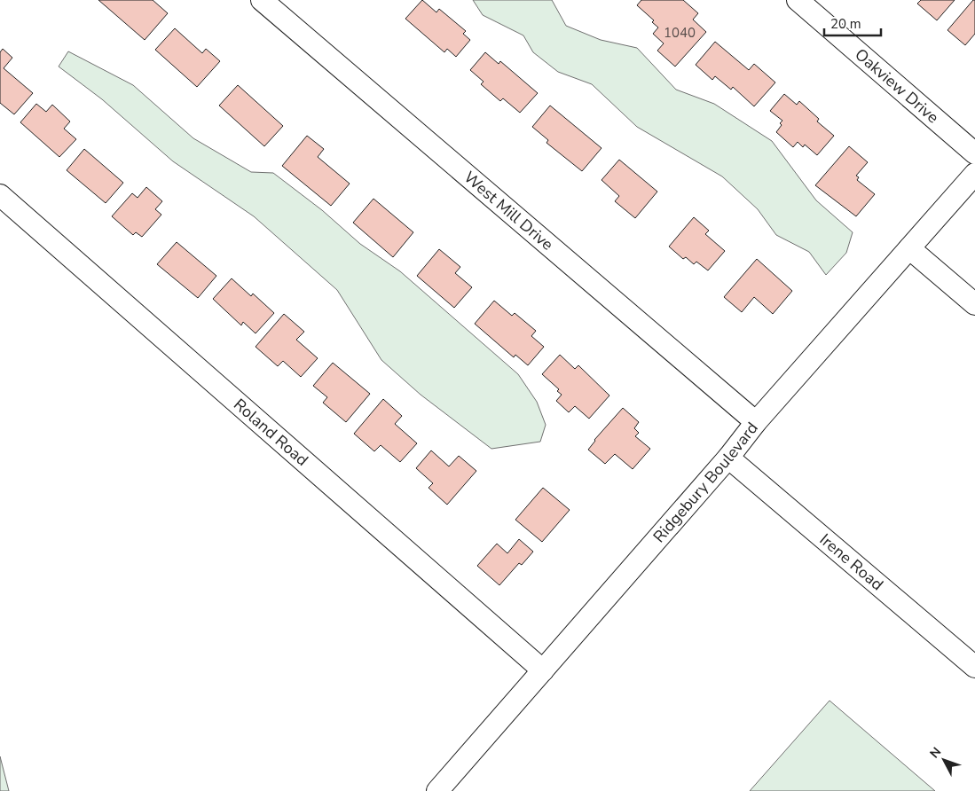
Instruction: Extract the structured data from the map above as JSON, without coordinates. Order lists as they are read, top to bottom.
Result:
{
  "streets": {
    "street": [
      "Oakview Drive",
      "West Mill Drive",
      "Roland Road",
      "Ridgebury Boulevard",
      "Irene Road"
    ]
  },
  "crossings": [
    ["West Mill Drive", "Ridgebury Boulevard"],
    ["Roland Road", "Ridgebury Boulevard"],
    ["Ridgebury Boulevard", "Irene Road"]
  ],
  "house_numbers": ["1040"],
  "scale_bar": "20 m",
  "north": "top left"
}
